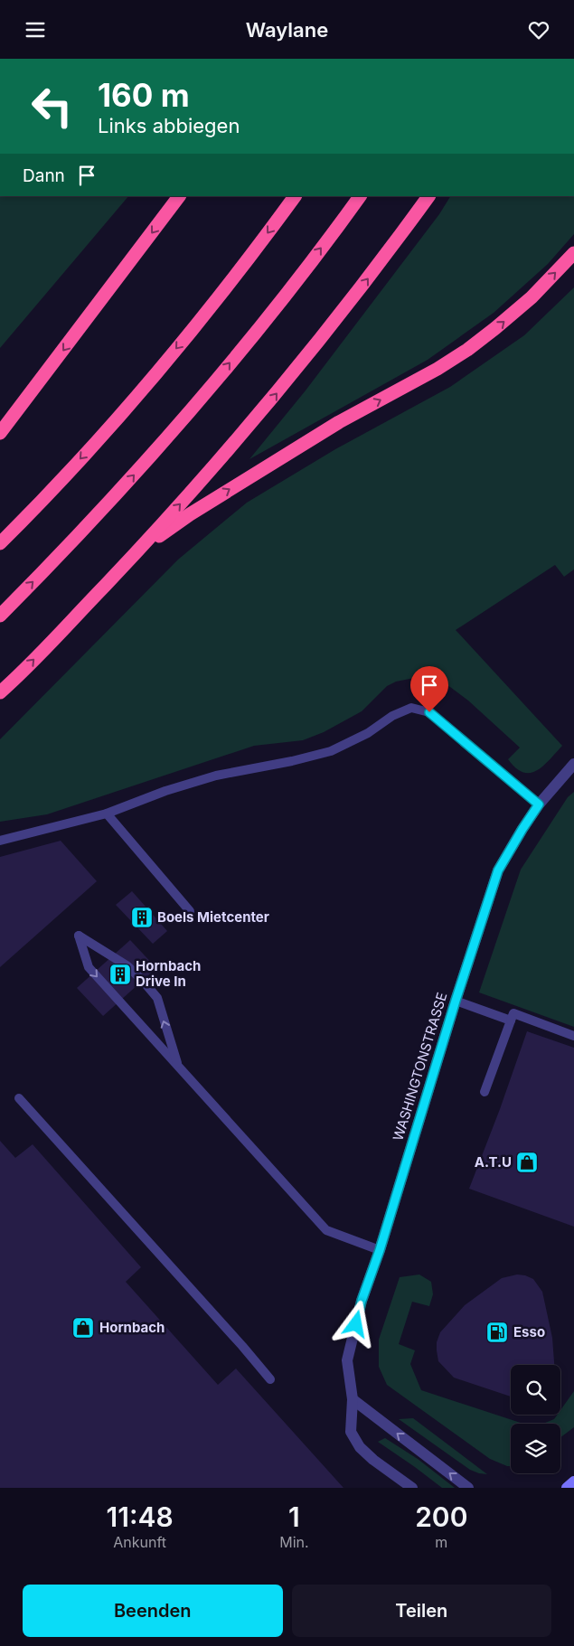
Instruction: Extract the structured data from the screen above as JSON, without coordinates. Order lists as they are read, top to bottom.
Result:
{
  "streets": {
    "street": ["WASHINGTONSTRASSE"]
  },
  "places": {
    "building": ["Boels Mietcenter", "Hornbach Drive In"],
    "shop": ["A.T.U", "Hornbach"],
    "fuel station": ["Esso"]
  },
  "page": {
    "header": "Waylane",
    "turn": ["160 m", "Links abbiegen"],
    "then": "Dann",
    "eta": [
      "11:48",
      "Ankunft",
      "1",
      "Min.",
      "200",
      "m"
    ],
    "buttons": ["Beenden", "Teilen"]
  }
}
